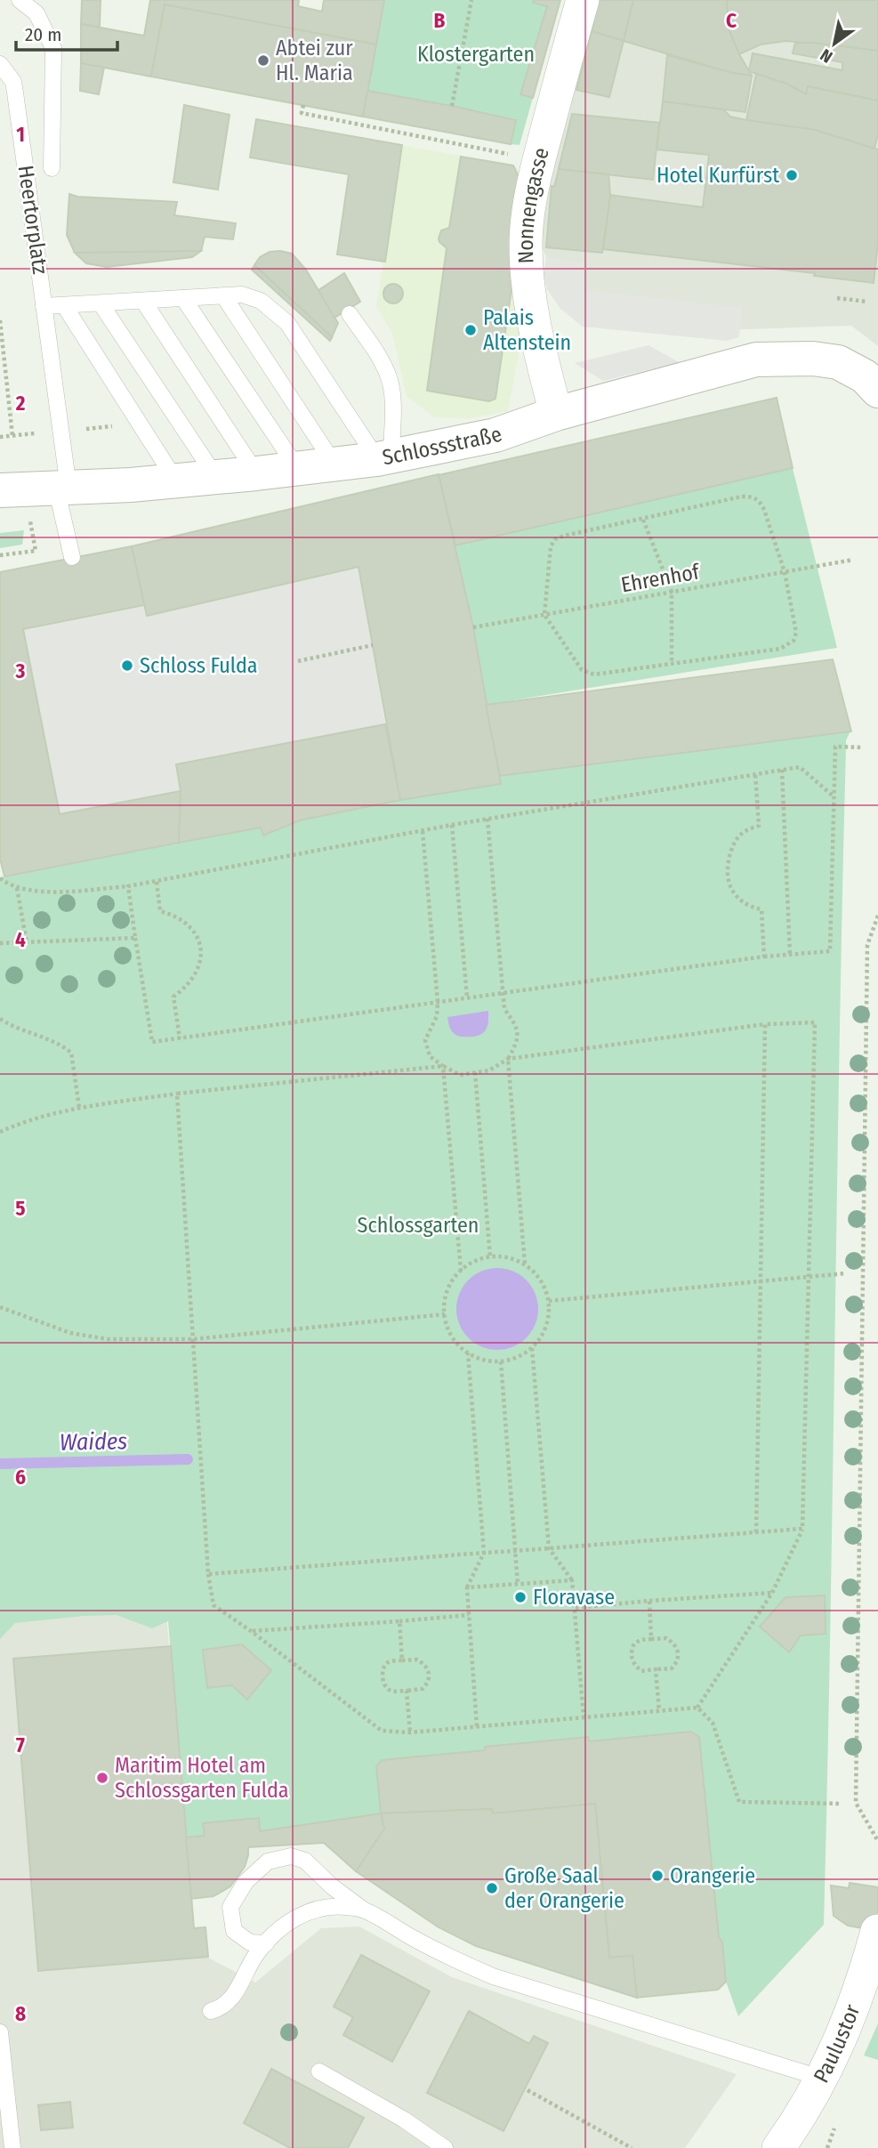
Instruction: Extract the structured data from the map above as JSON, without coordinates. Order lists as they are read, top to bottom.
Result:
{
  "streets": {
    "street": ["Nonnengasse", "Schlossstraße", "Paulustor"],
    "lane": ["Heertorplatz"],
    "path": ["Ehrenhof"]
  },
  "crossings": [
    ["Nonnengasse", "Schlossstraße"],
    ["Heertorplatz", "Schlossstraße"]
  ],
  "water": ["Waides"],
  "parks": ["Klostergarten", "Schlossgarten"],
  "places": [
    "Abtei zur Hl. Maria",
    "Hotel Kurfürst",
    "Palais Altenstein",
    "Schloss Fulda",
    "Floravase",
    "Maritim Hotel am Schlossgarten Fulda",
    "Orangerie",
    "Große Saal der Orangerie"
  ],
  "scale_bar": "20 m",
  "north": "bottom left",
  "grid": {
    "columns": ["B", "C"],
    "rows": [
      "1",
      "2",
      "3",
      "4",
      "5",
      "6",
      "7",
      "8"
    ]
  }
}
